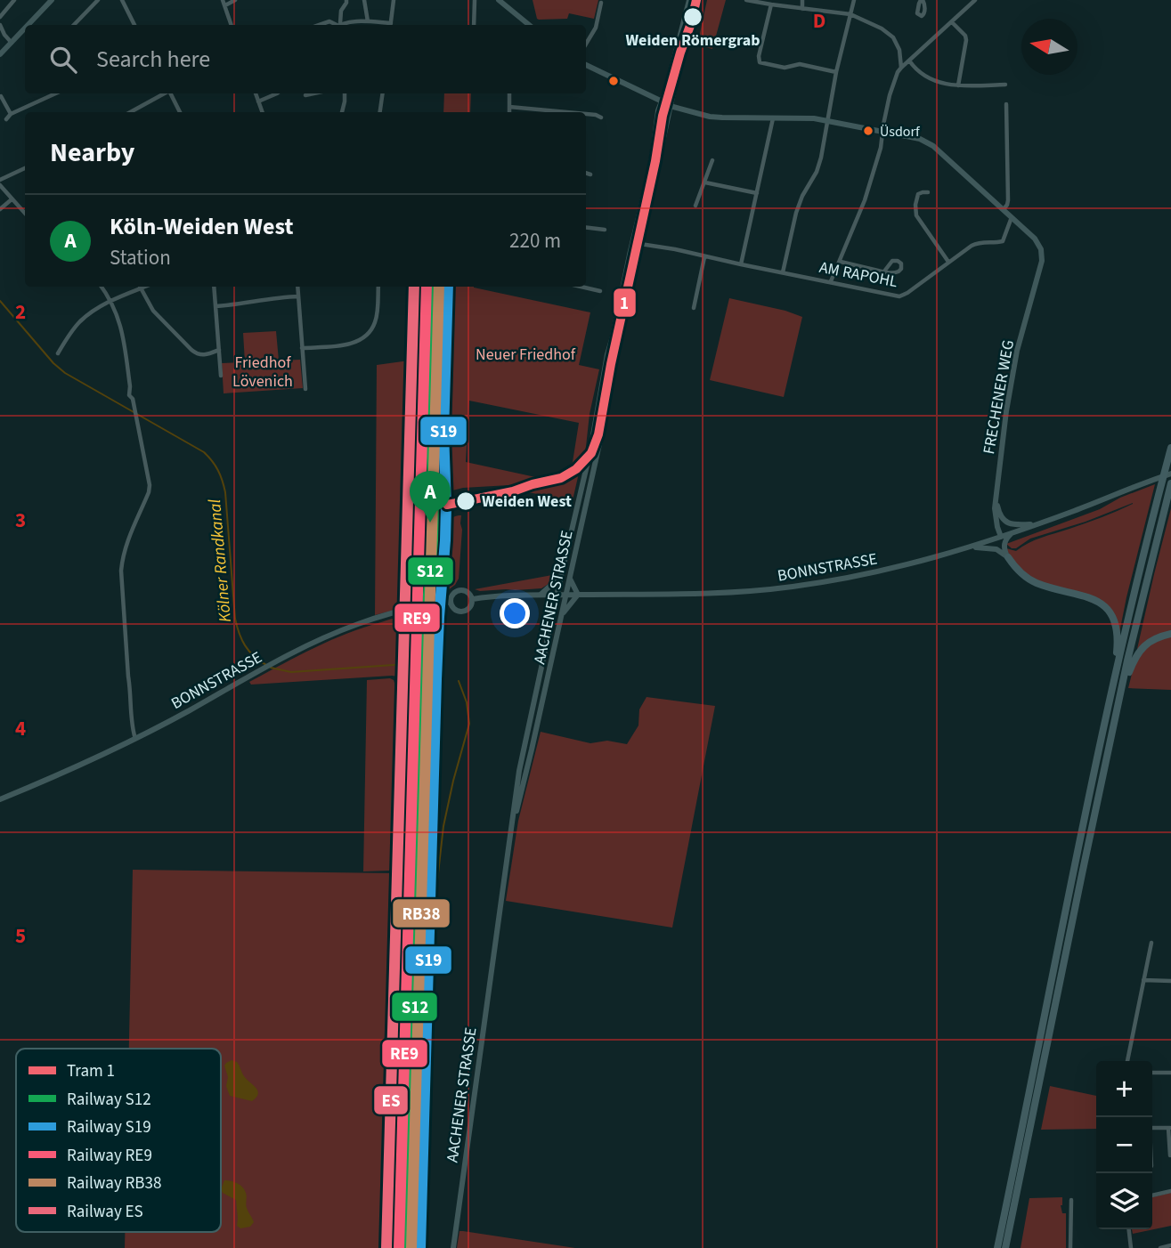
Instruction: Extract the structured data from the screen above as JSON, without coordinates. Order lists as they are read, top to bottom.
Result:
{
  "streets": {
    "main road": ["FRECHENER WEG", "BONNSTRASSE", "AACHENER STRASSE"],
    "street": ["AM RAPOHL"]
  },
  "crossings": [
    ["AM RAPOHL", "FRECHENER WEG"],
    ["AM RAPOHL", "AACHENER STRASSE"],
    ["FRECHENER WEG", "BONNSTRASSE"],
    ["FRECHENER WEG", "AACHENER STRASSE"],
    ["BONNSTRASSE", "AACHENER STRASSE"]
  ],
  "water": ["Kölner Randkanal"],
  "parks": ["Neuer Friedhof", "Friedhof Lövenich"],
  "places": ["Weiden Römergrab", "Üsdorf", "Weiden West"],
  "lines": [
    "tram line 1",
    "rail line S12",
    "rail line S19",
    "rail line RE9",
    "rail line RB38",
    "rail line ES"
  ],
  "legend": [
    "Tram 1",
    "Railway S12",
    "Railway S19",
    "Railway RE9",
    "Railway RB38",
    "Railway ES"
  ],
  "north": "left",
  "page": {
    "search": "Search here",
    "heading": "Nearby",
    "list": [
      {
        "mark": "A",
        "name": "Köln-Weiden West",
        "note": "Station",
        "value": "220 m"
      }
    ],
    "pins": "A",
    "map_buttons": ["+", "−"]
  },
  "grid": {
    "columns": ["D"],
    "rows": [
      "2",
      "3",
      "4",
      "5"
    ]
  }
}
